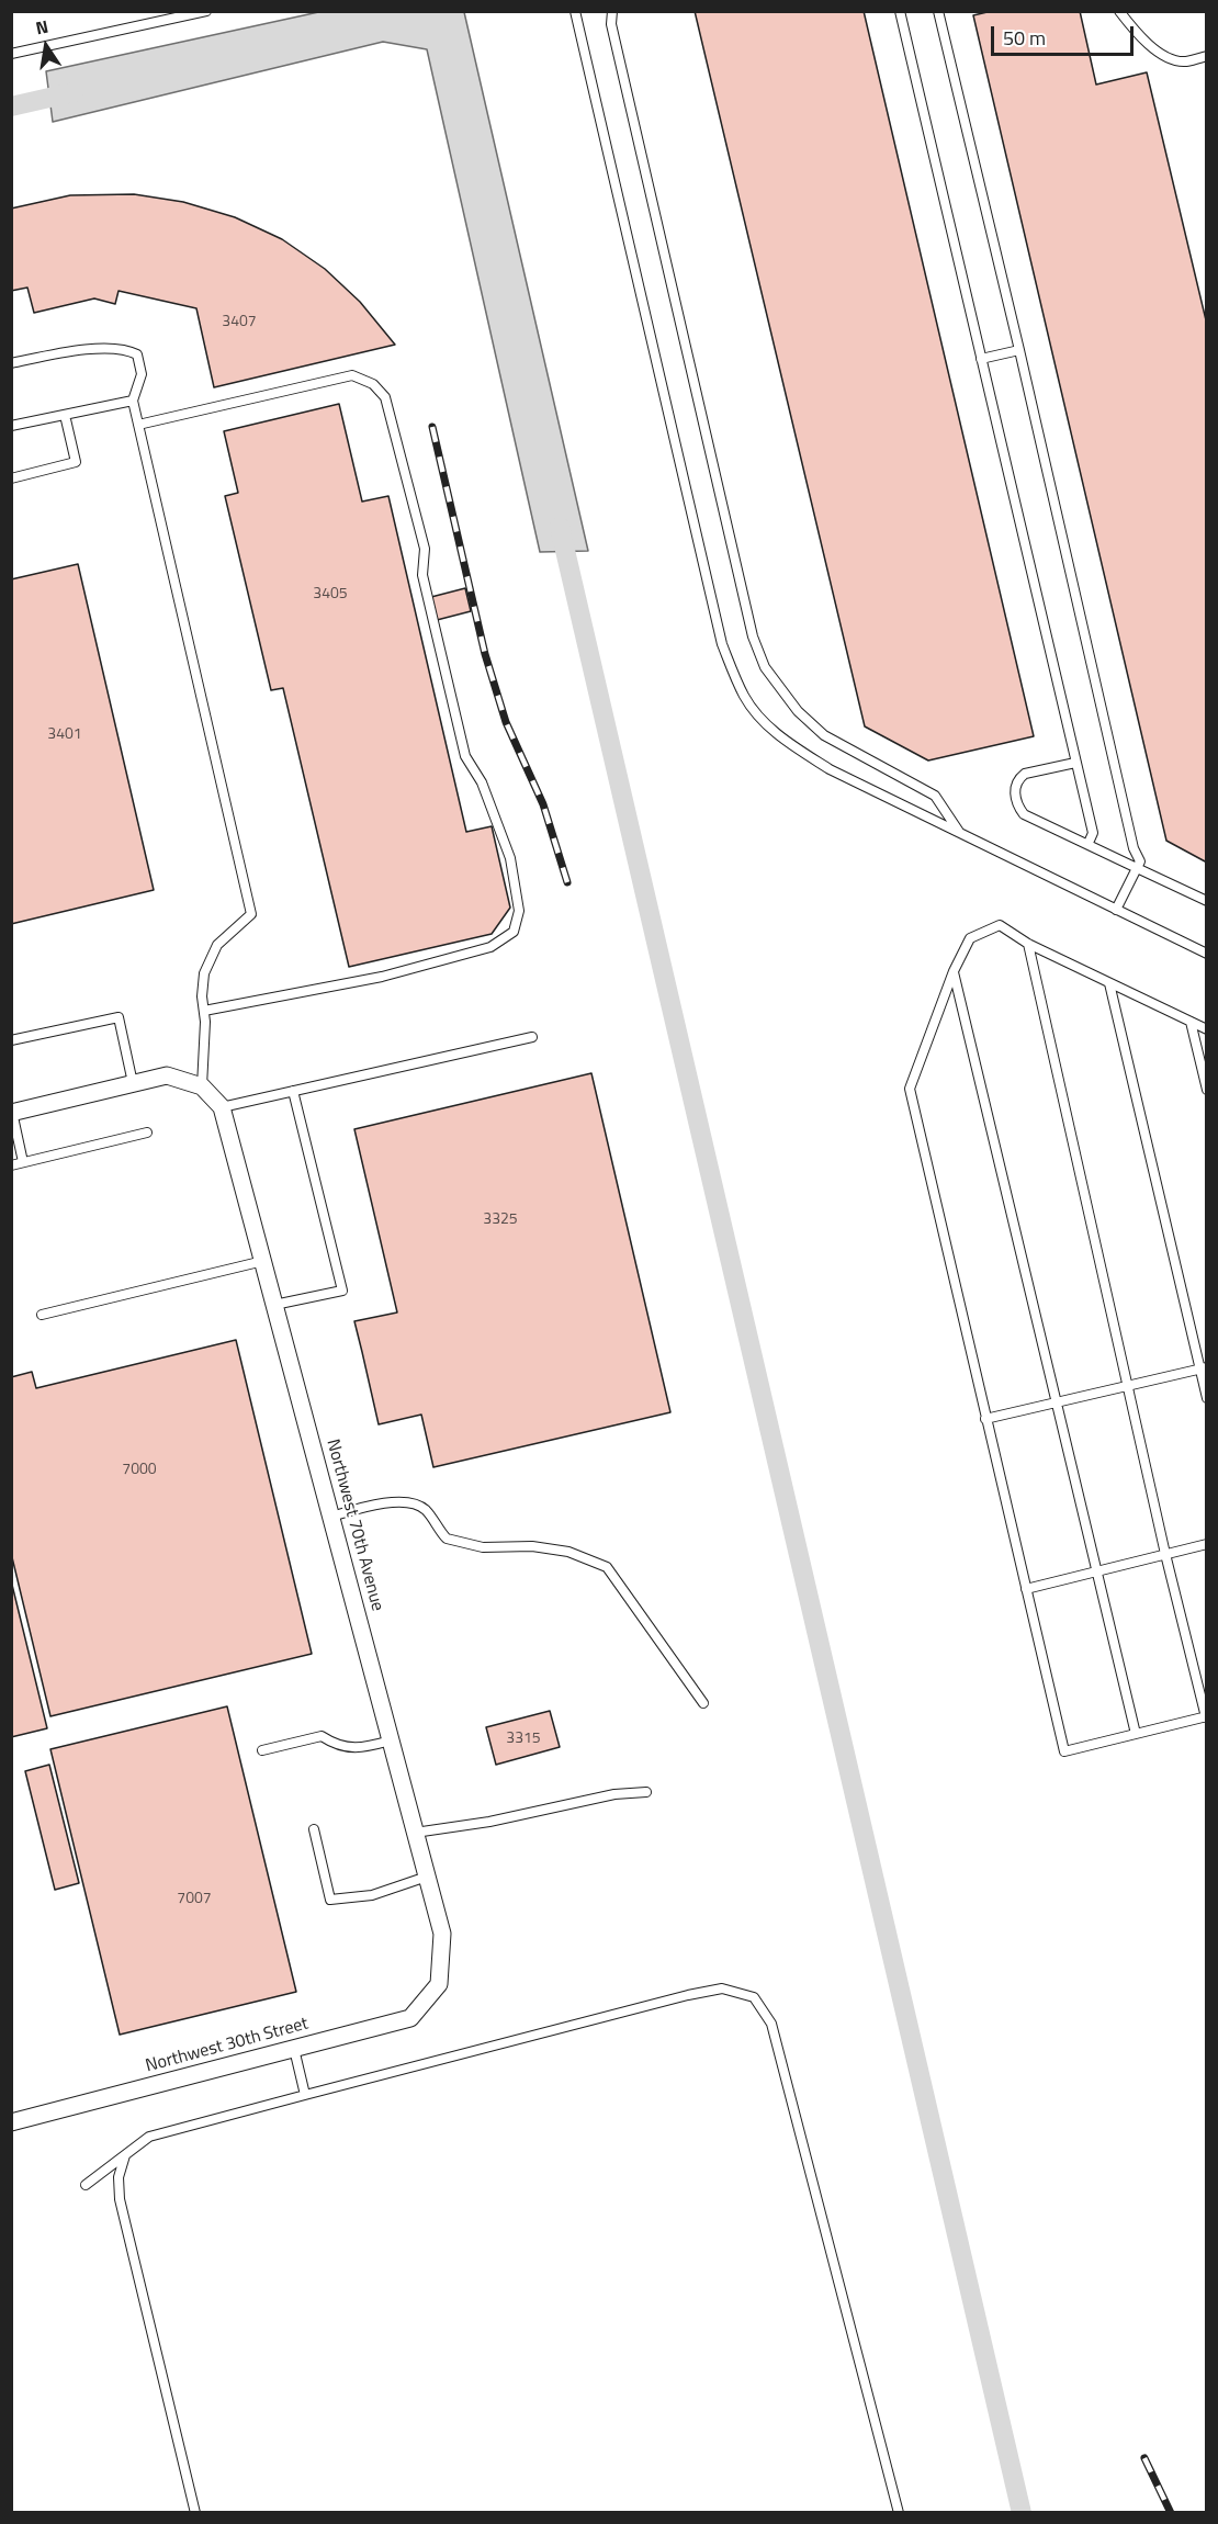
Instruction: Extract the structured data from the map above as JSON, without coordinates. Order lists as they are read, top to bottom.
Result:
{
  "streets": {
    "street": ["Northwest 70th Avenue", "Northwest 30th Street"]
  },
  "crossings": [
    ["Northwest 70th Avenue", "Northwest 30th Street"]
  ],
  "house_numbers": [
    "3407",
    "3405",
    "3401",
    "3325",
    "7000",
    "3315",
    "7007"
  ],
  "scale_bar": "50 m",
  "north": "top"
}
